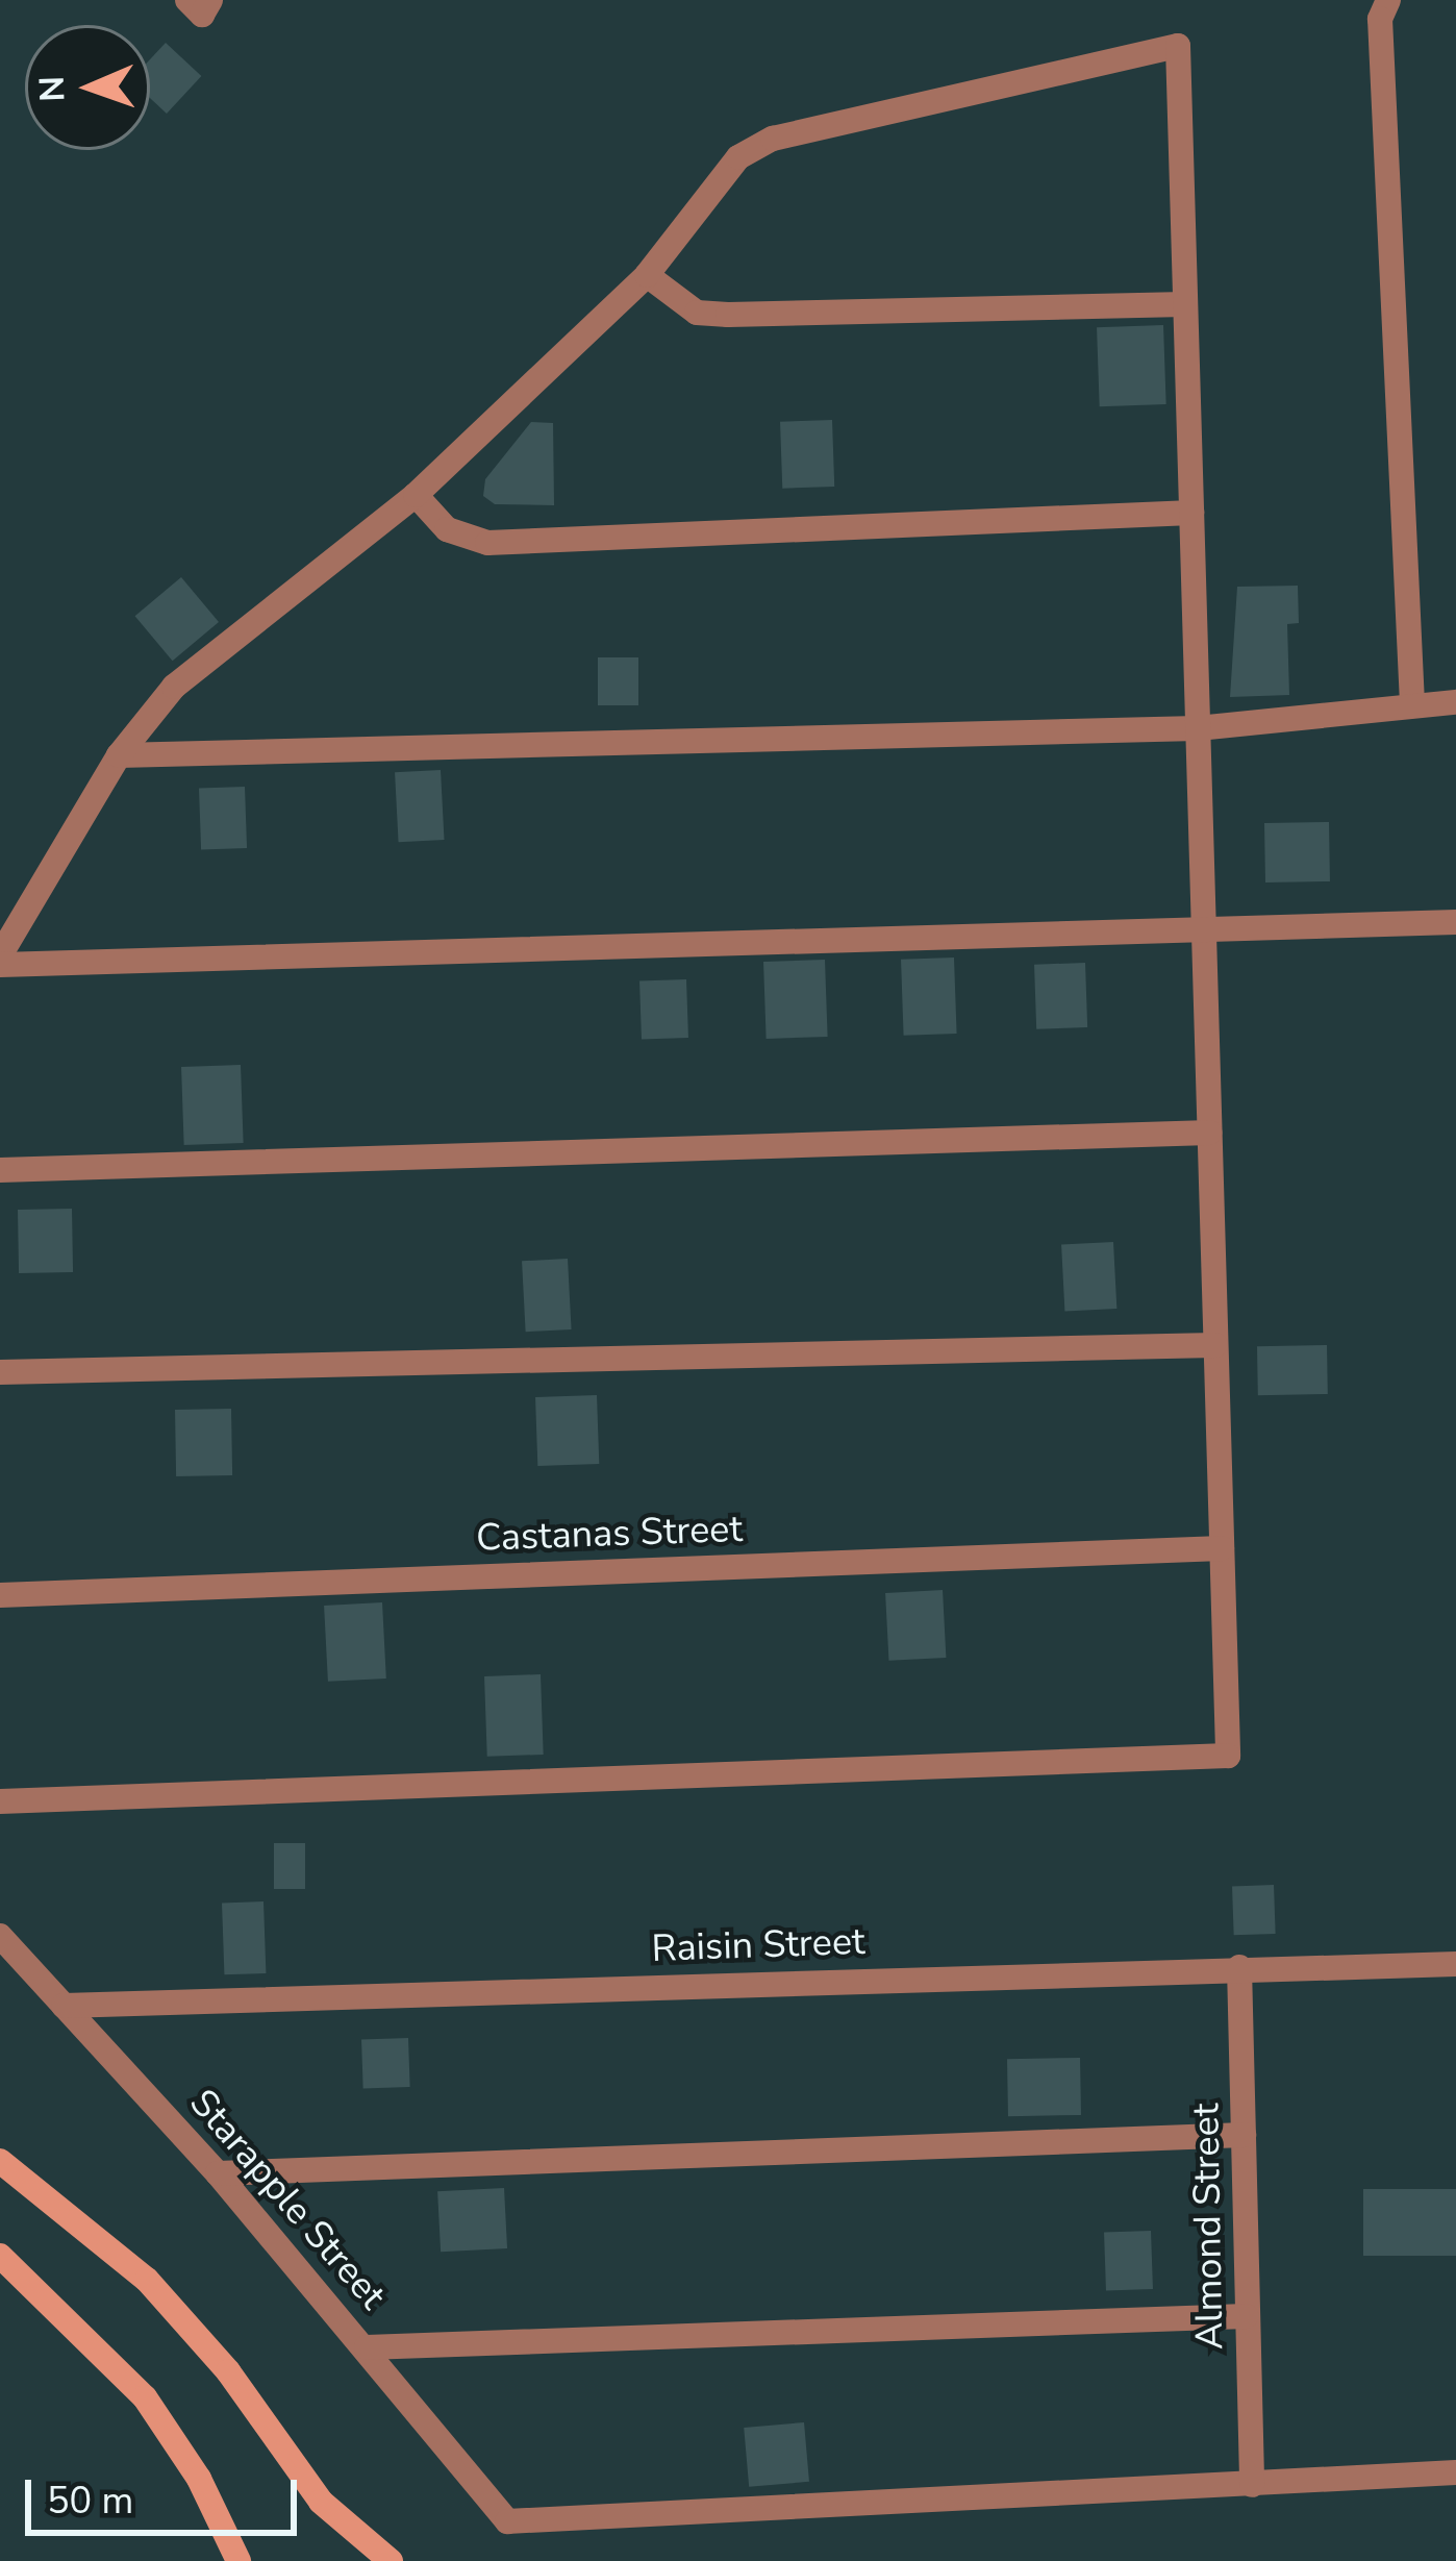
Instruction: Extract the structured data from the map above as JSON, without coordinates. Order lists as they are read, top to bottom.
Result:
{
  "streets": {
    "street": [
      "Castanas Street",
      "Raisin Street",
      "Starapple Street",
      "Almond Street"
    ]
  },
  "crossings": [
    ["Raisin Street", "Starapple Street"],
    ["Raisin Street", "Almond Street"],
    ["Starapple Street", "Almond Street"]
  ],
  "scale_bar": "50 m",
  "north": "left"
}
